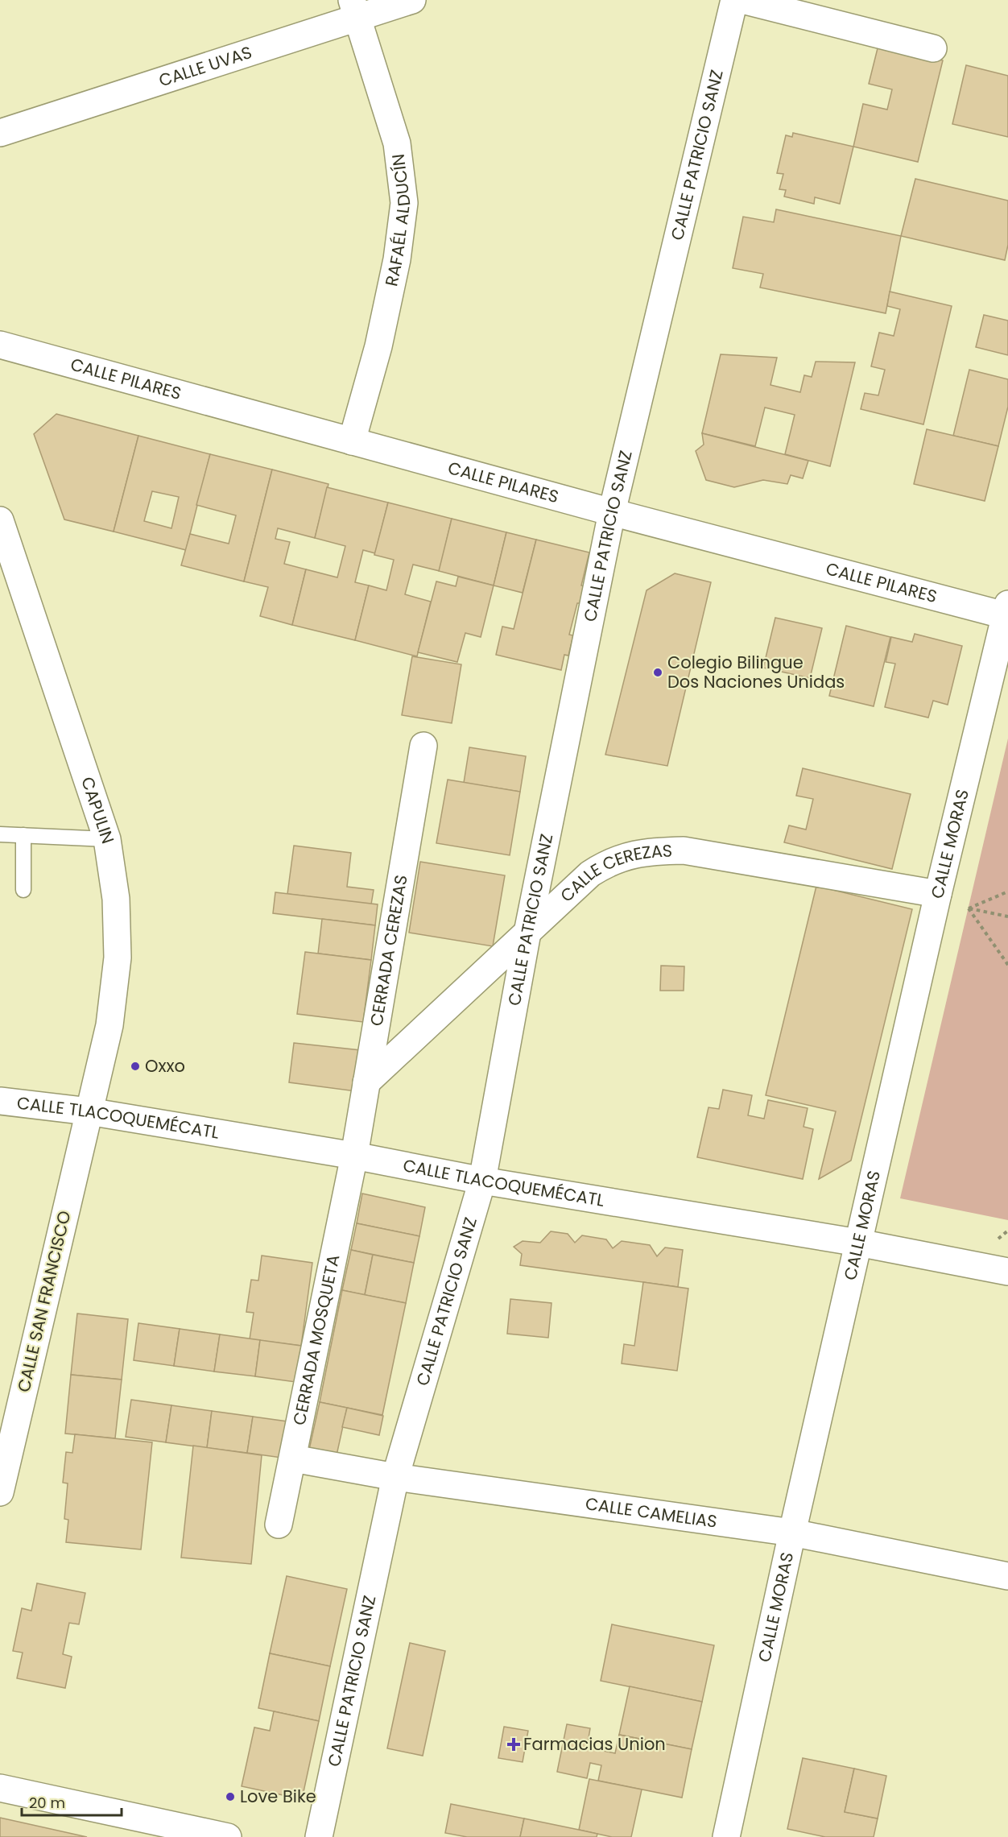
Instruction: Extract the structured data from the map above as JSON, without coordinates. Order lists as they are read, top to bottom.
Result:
{
  "streets": {
    "street": [
      "CALLE UVAS",
      "CALLE PATRICIO SANZ",
      "RAFAÉL ALDUCÍN",
      "CALLE PILARES",
      "CAPULIN",
      "CALLE MORAS",
      "CALLE CEREZAS",
      "CERRADA CEREZAS",
      "CALLE TLACOQUEMÉCATL",
      "CALLE SAN FRANCISCO",
      "CERRADA MOSQUETA",
      "CALLE CAMELIAS"
    ]
  },
  "crossings": [
    ["CALLE UVAS", "RAFAÉL ALDUCÍN"],
    ["CALLE PATRICIO SANZ", "CALLE PILARES"],
    ["CALLE PATRICIO SANZ", "CALLE CEREZAS"],
    ["CALLE PATRICIO SANZ", "CALLE TLACOQUEMÉCATL"],
    ["CALLE PATRICIO SANZ", "CALLE CAMELIAS"],
    ["RAFAÉL ALDUCÍN", "CALLE PILARES"],
    ["CALLE PILARES", "CALLE MORAS"],
    ["CAPULIN", "CALLE TLACOQUEMÉCATL"],
    ["CAPULIN", "CALLE SAN FRANCISCO"],
    ["CALLE MORAS", "CALLE CEREZAS"],
    ["CALLE MORAS", "CALLE TLACOQUEMÉCATL"],
    ["CALLE MORAS", "CALLE CAMELIAS"],
    ["CALLE CEREZAS", "CERRADA CEREZAS"],
    ["CERRADA CEREZAS", "CALLE TLACOQUEMÉCATL"],
    ["CERRADA CEREZAS", "CERRADA MOSQUETA"],
    ["CALLE TLACOQUEMÉCATL", "CALLE SAN FRANCISCO"],
    ["CALLE TLACOQUEMÉCATL", "CERRADA MOSQUETA"],
    ["CERRADA MOSQUETA", "CALLE CAMELIAS"]
  ],
  "places": {
    "other": ["Colegio Bilingue Dos Naciones Unidas", "Oxxo", "Love Bike"],
    "health": ["Farmacias Union"]
  },
  "scale_bar": "20 m"
}
